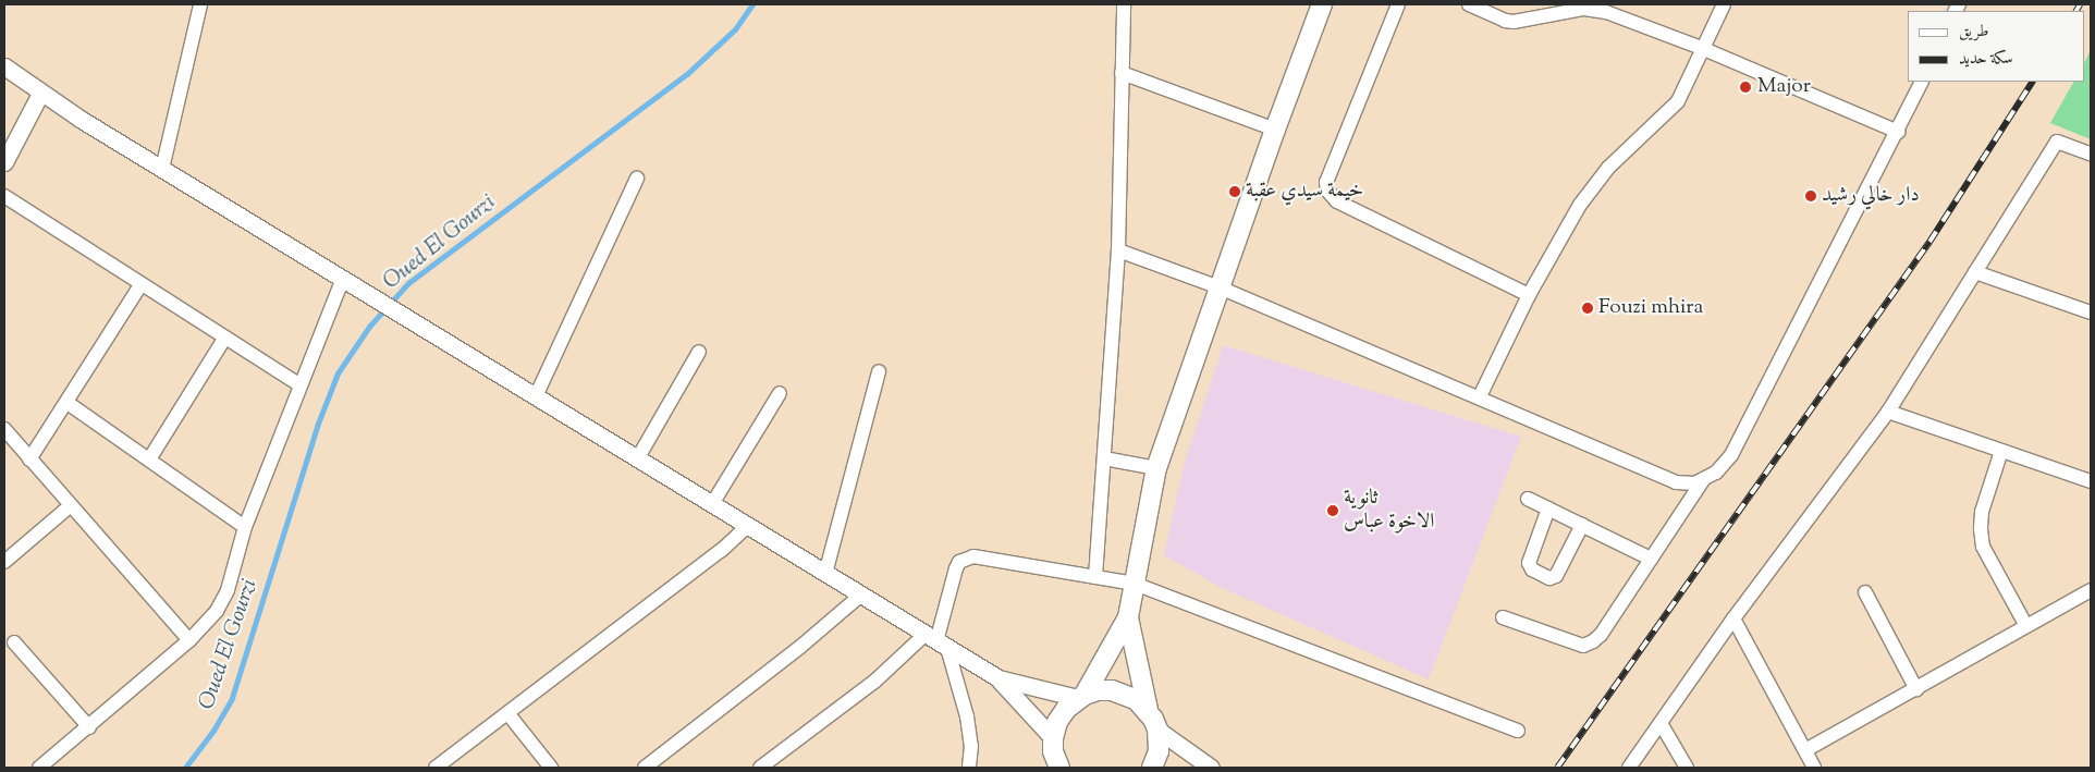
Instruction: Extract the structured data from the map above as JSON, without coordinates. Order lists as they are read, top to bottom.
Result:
{
  "water": ["Oued El Gourzi"],
  "places": [
    "Major",
    "خيمة سيدي عقبة",
    "دار خالي رشيد",
    "Fouzi mhira",
    "ثانوية الاخوة عباس"
  ],
  "legend": ["طريق", "سكة حديد"]
}
